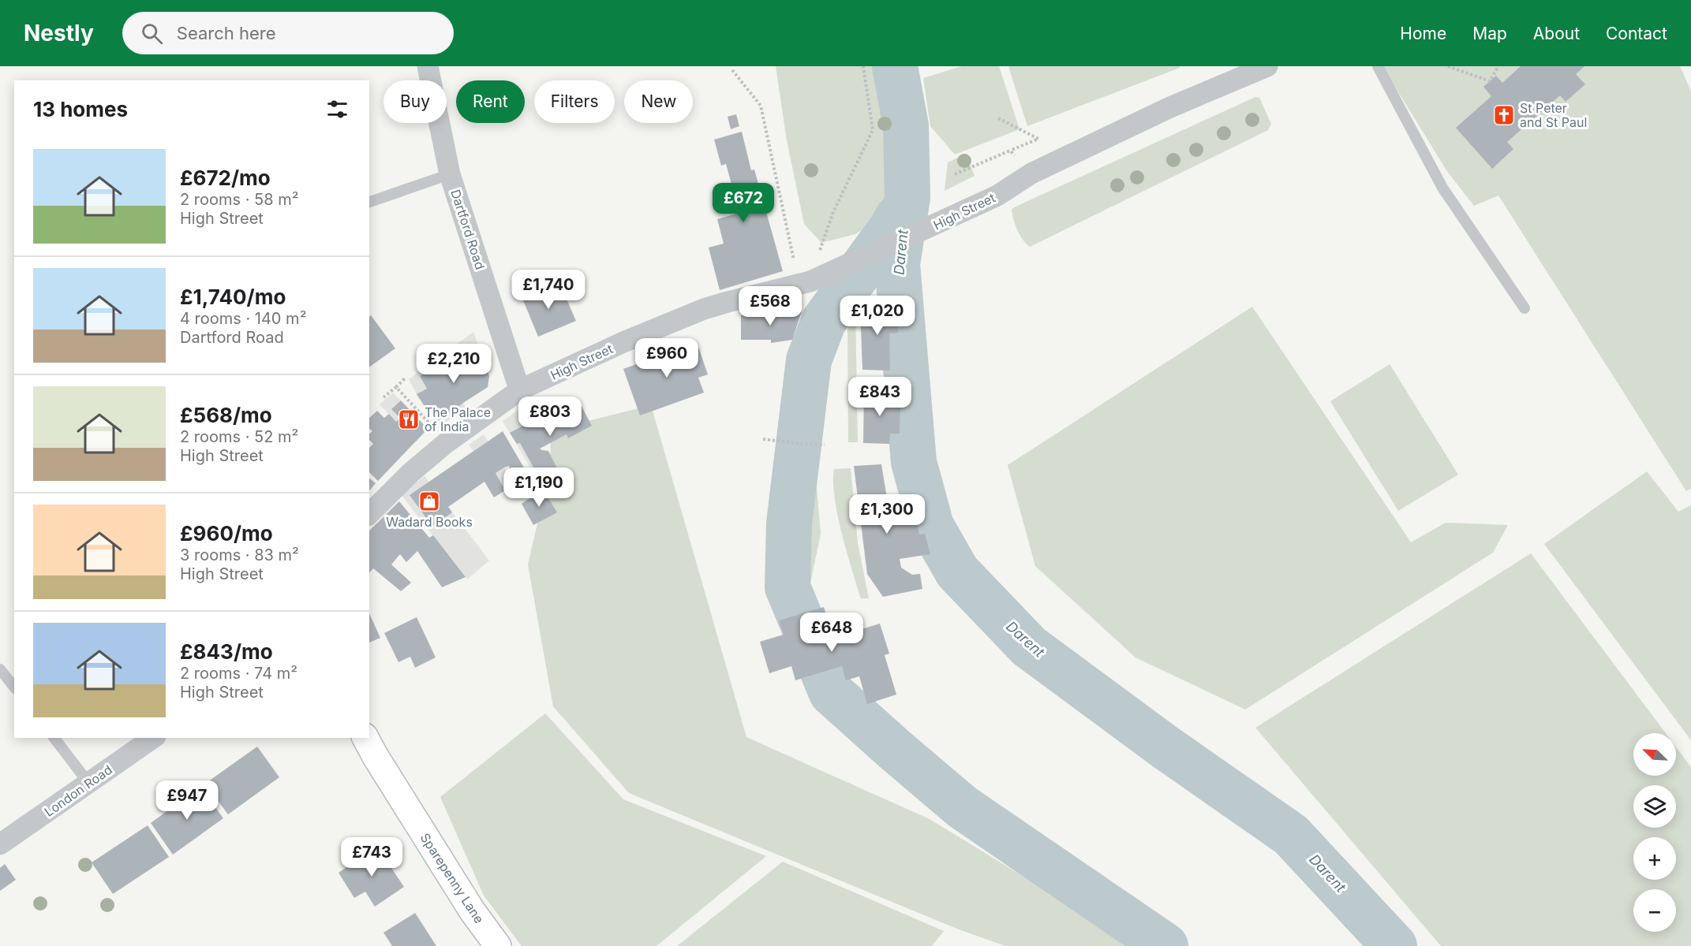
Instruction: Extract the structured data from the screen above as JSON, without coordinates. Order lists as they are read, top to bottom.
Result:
{
  "streets": {
    "street": [
      "High Street",
      "Dartford Road",
      "London Road",
      "Sparepenny Lane"
    ]
  },
  "crossings": [
    ["High Street", "Dartford Road"]
  ],
  "water": ["Darent"],
  "places": {
    "church": ["St Peter and St Paul"],
    "restaurant": ["The Palace of India"],
    "shop": ["Wadard Books"]
  },
  "north": "top left",
  "page": {
    "header": "Nestly",
    "search": "Search here",
    "nav": [
      "Home",
      "Map",
      "About",
      "Contact"
    ],
    "chip": [
      "Buy",
      "Rent",
      "Filters",
      "New"
    ],
    "heading": "13 homes",
    "list": [
      {
        "name": "£672/mo",
        "note": "2 rooms · 58 m² · High Street"
      },
      {
        "name": "£1,740/mo",
        "note": "4 rooms · 140 m² · Dartford Road"
      },
      {
        "name": "£568/mo",
        "note": "2 rooms · 52 m² · High Street"
      },
      {
        "name": "£960/mo",
        "note": "3 rooms · 83 m² · High Street"
      },
      {
        "name": "£843/mo",
        "note": "2 rooms · 74 m² · High Street"
      }
    ],
    "price": [
      "£672",
      "£1,740",
      "£568",
      "£1,020",
      "£960",
      "£2,210",
      "£843",
      "£803",
      "£1,190",
      "£1,300",
      "£648",
      "£947",
      "£743"
    ],
    "map_buttons": ["+", "−"]
  }
}
